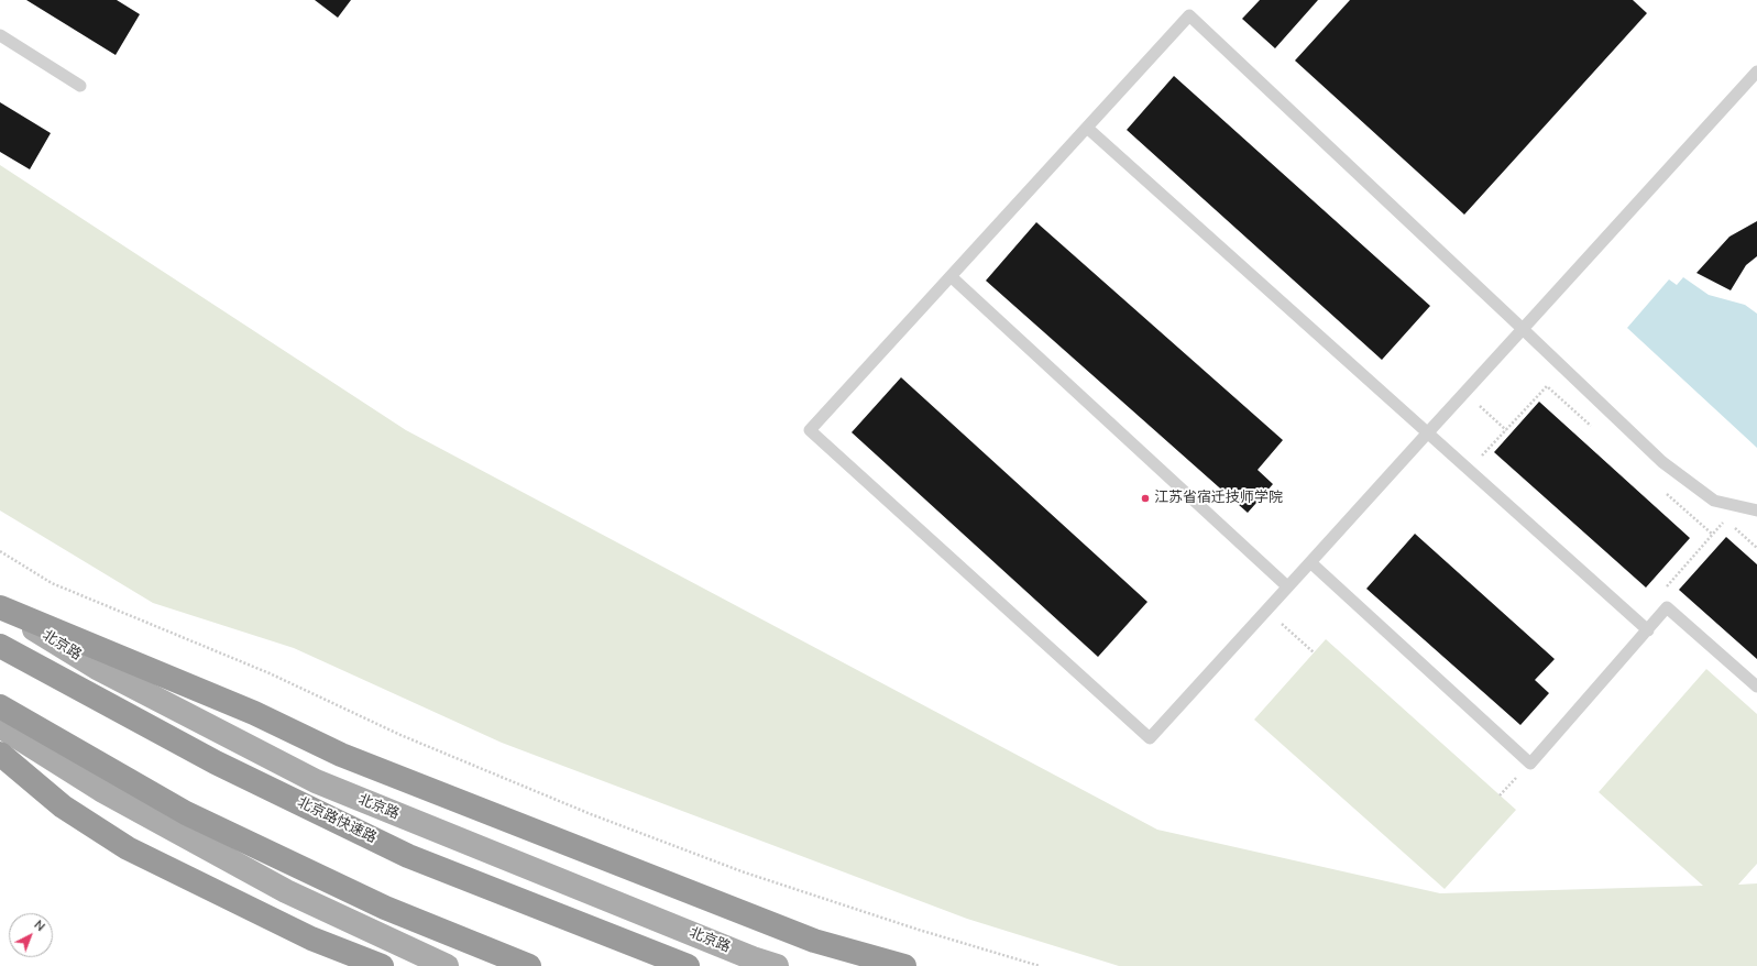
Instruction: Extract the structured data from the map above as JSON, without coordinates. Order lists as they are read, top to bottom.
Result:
{
  "streets": {
    "highway": ["北京路快速路"],
    "main road": ["北京路"]
  },
  "places": ["江苏省宿迁技师学院"],
  "north": "top right"
}
